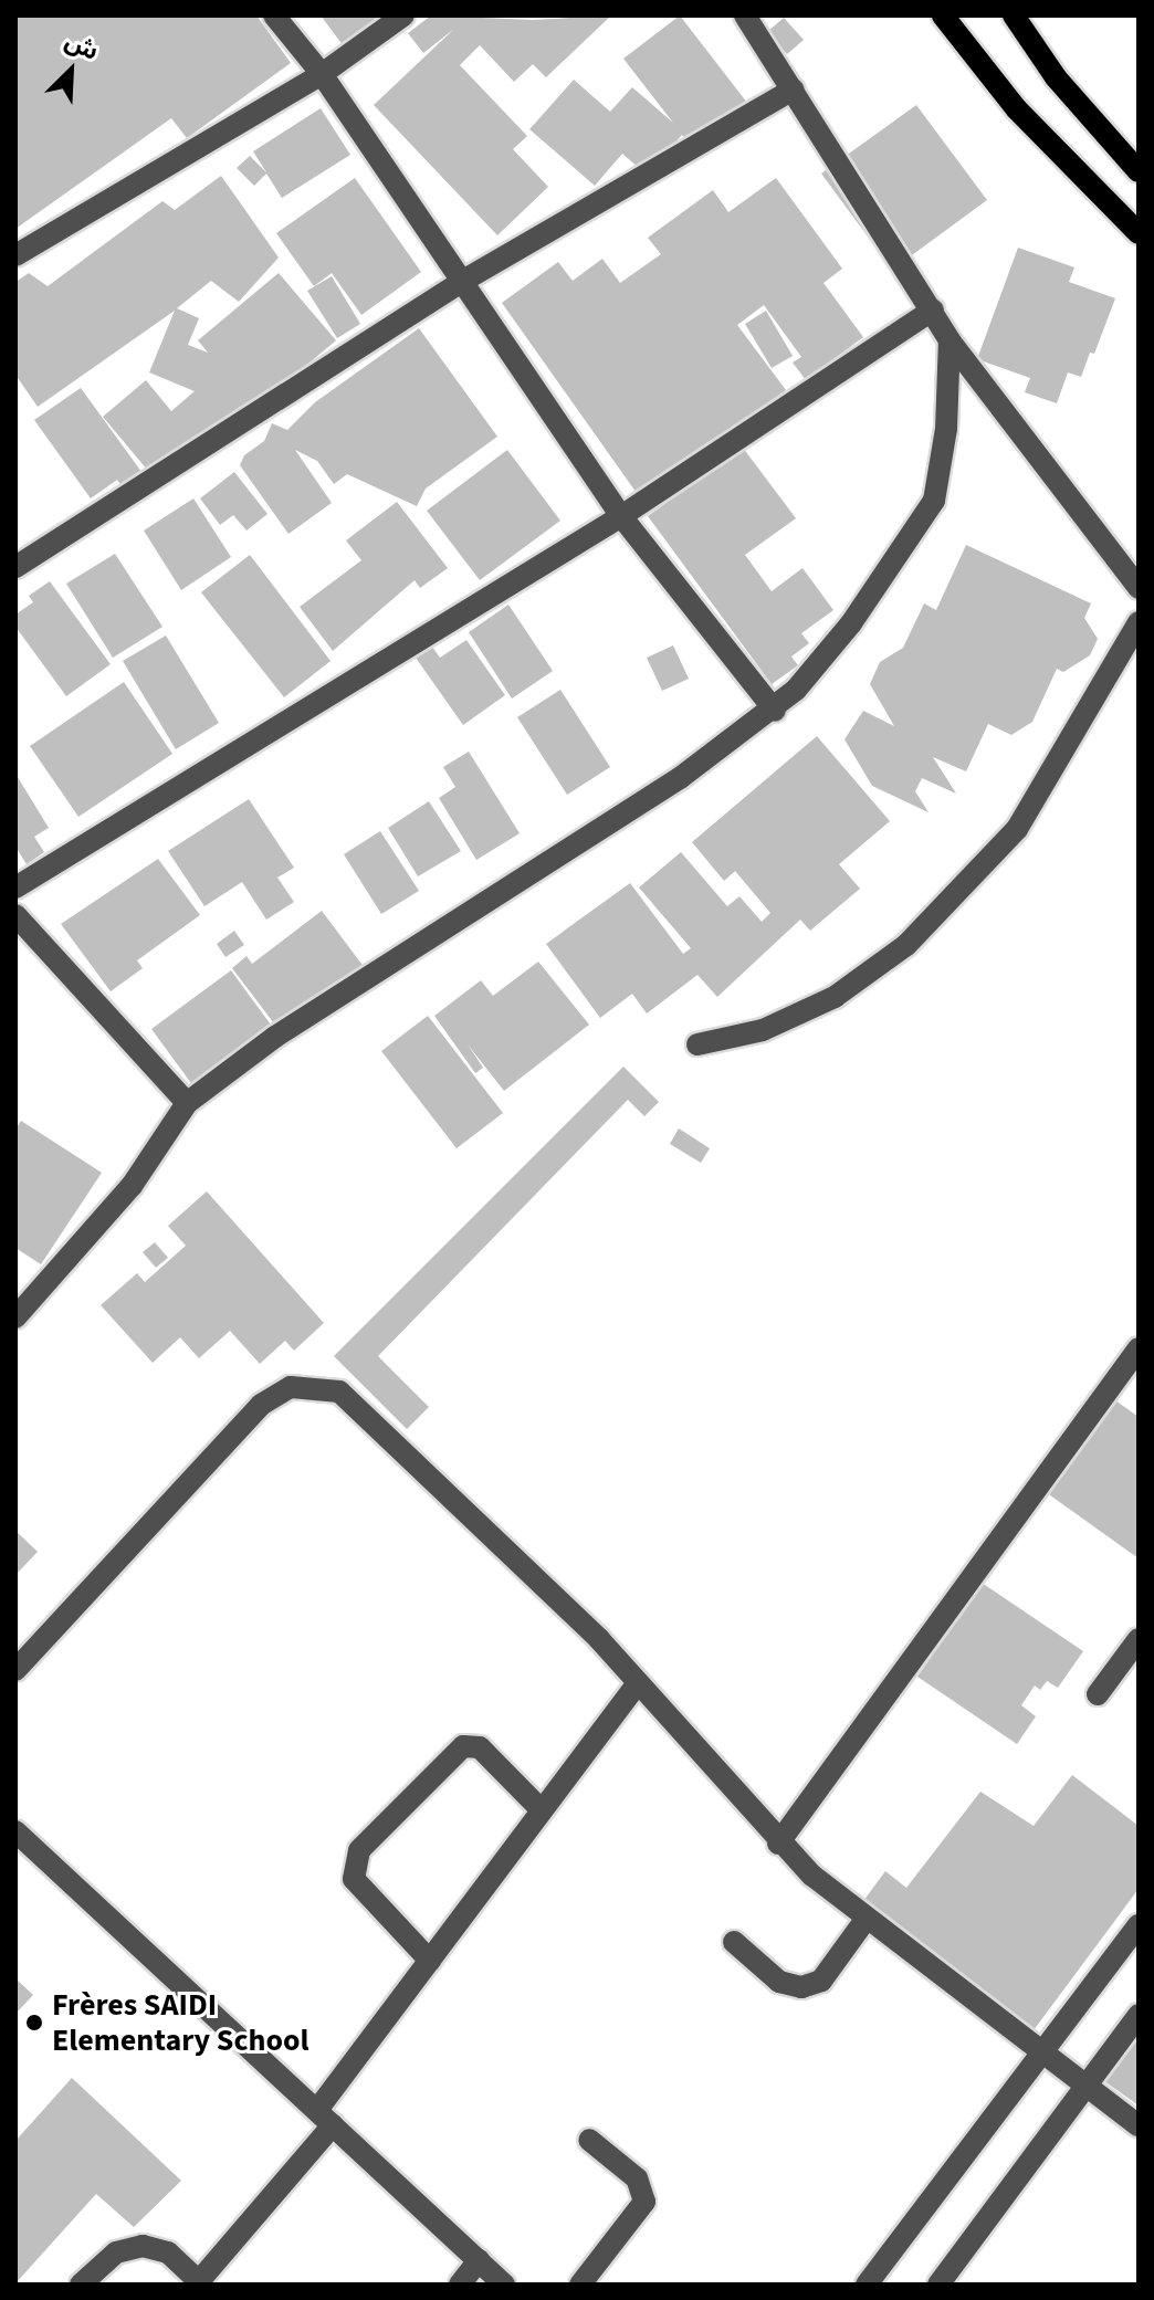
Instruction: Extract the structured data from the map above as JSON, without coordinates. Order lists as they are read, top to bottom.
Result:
{
  "places": ["Frères SAIDI Elementary School"],
  "north": "top right"
}
